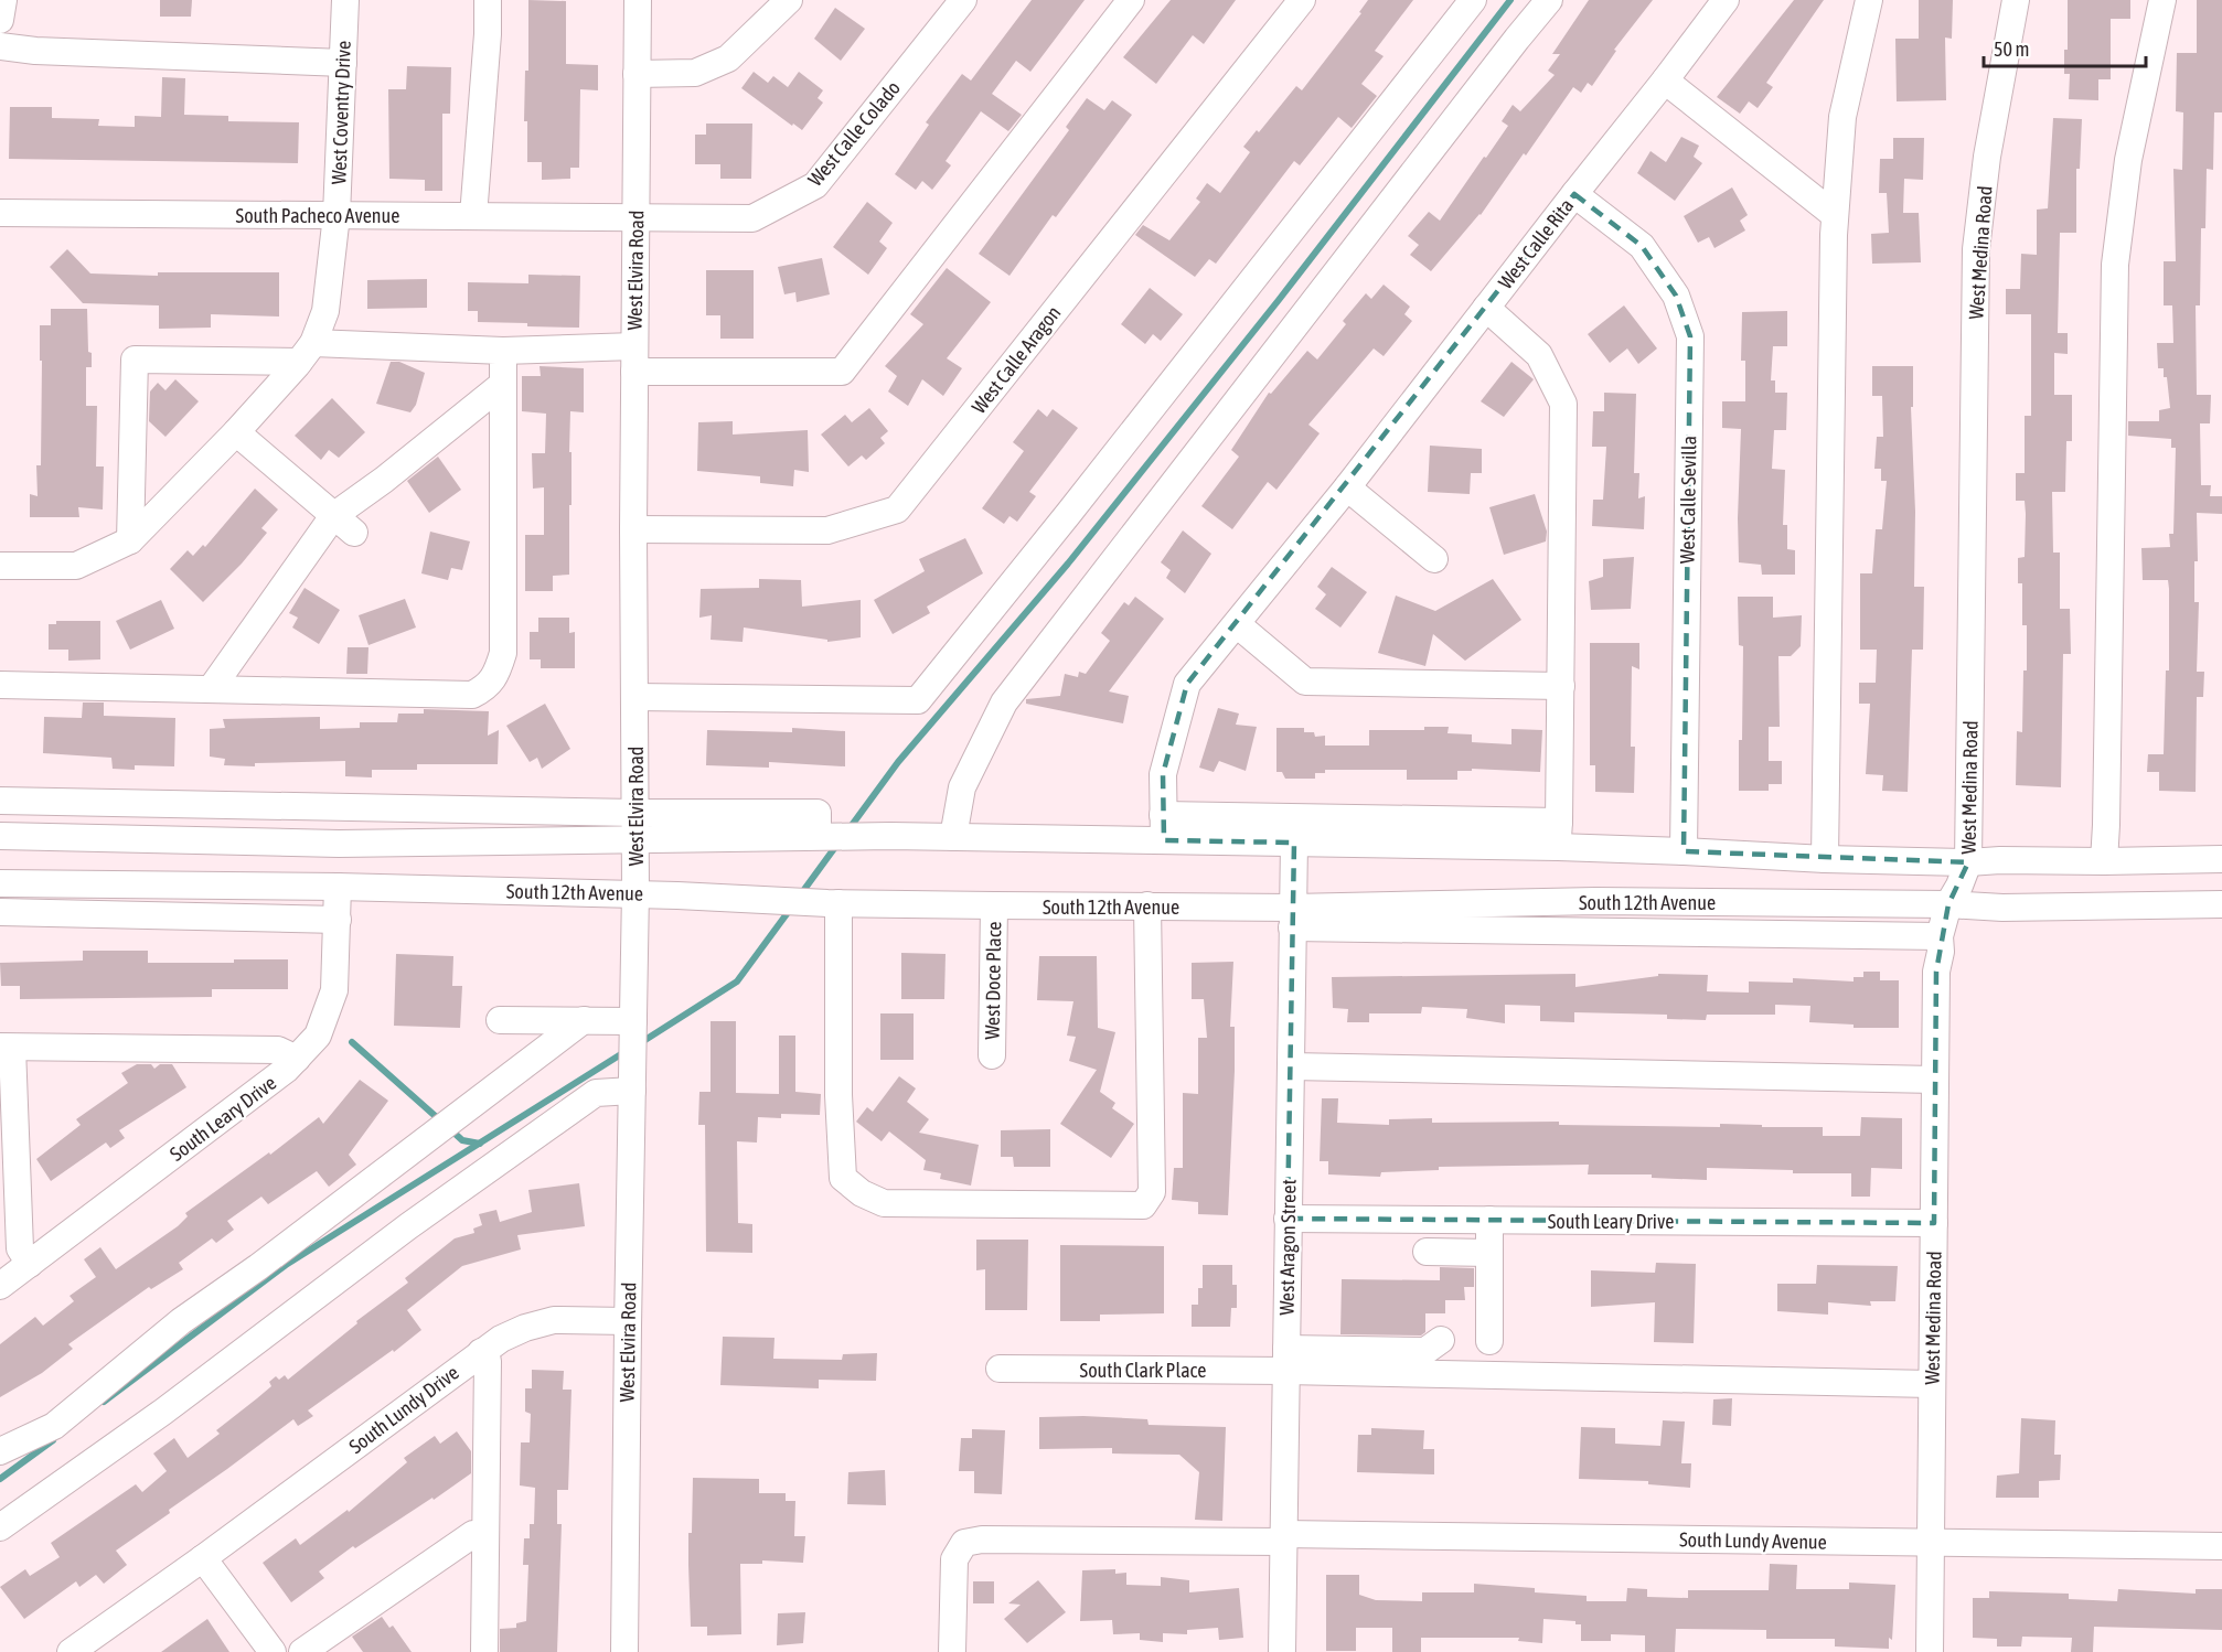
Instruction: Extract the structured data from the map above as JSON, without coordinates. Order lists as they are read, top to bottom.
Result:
{
  "streets": {
    "street": [
      "West Coventry Drive",
      "West Calle Colado",
      "South Pacheco Avenue",
      "West Calle Rita",
      "West Medina Road",
      "West Elvira Road",
      "West Calle Aragon",
      "West Calle Sevilla",
      "South 12th Avenue",
      "West Doce Place",
      "South Leary Drive",
      "West Aragon Street",
      "South Clark Place",
      "South Lundy Drive",
      "South Lundy Avenue"
    ]
  },
  "crossings": [
    ["West Coventry Drive", "South Pacheco Avenue"],
    ["West Calle Colado", "South Pacheco Avenue"],
    ["West Calle Colado", "West Elvira Road"],
    ["South Pacheco Avenue", "West Elvira Road"],
    ["West Calle Rita", "West Calle Sevilla"],
    ["West Medina Road", "South 12th Avenue"],
    ["West Medina Road", "South Leary Drive"],
    ["West Medina Road", "South Lundy Avenue"],
    ["West Elvira Road", "West Calle Aragon"],
    ["West Elvira Road", "South 12th Avenue"],
    ["West Elvira Road", "South Lundy Drive"],
    ["South 12th Avenue", "West Doce Place"],
    ["South 12th Avenue", "South Leary Drive"],
    ["South 12th Avenue", "West Aragon Street"],
    ["South Leary Drive", "West Aragon Street"],
    ["West Aragon Street", "South Clark Place"],
    ["West Aragon Street", "South Lundy Avenue"]
  ],
  "scale_bar": "50 m"
}
